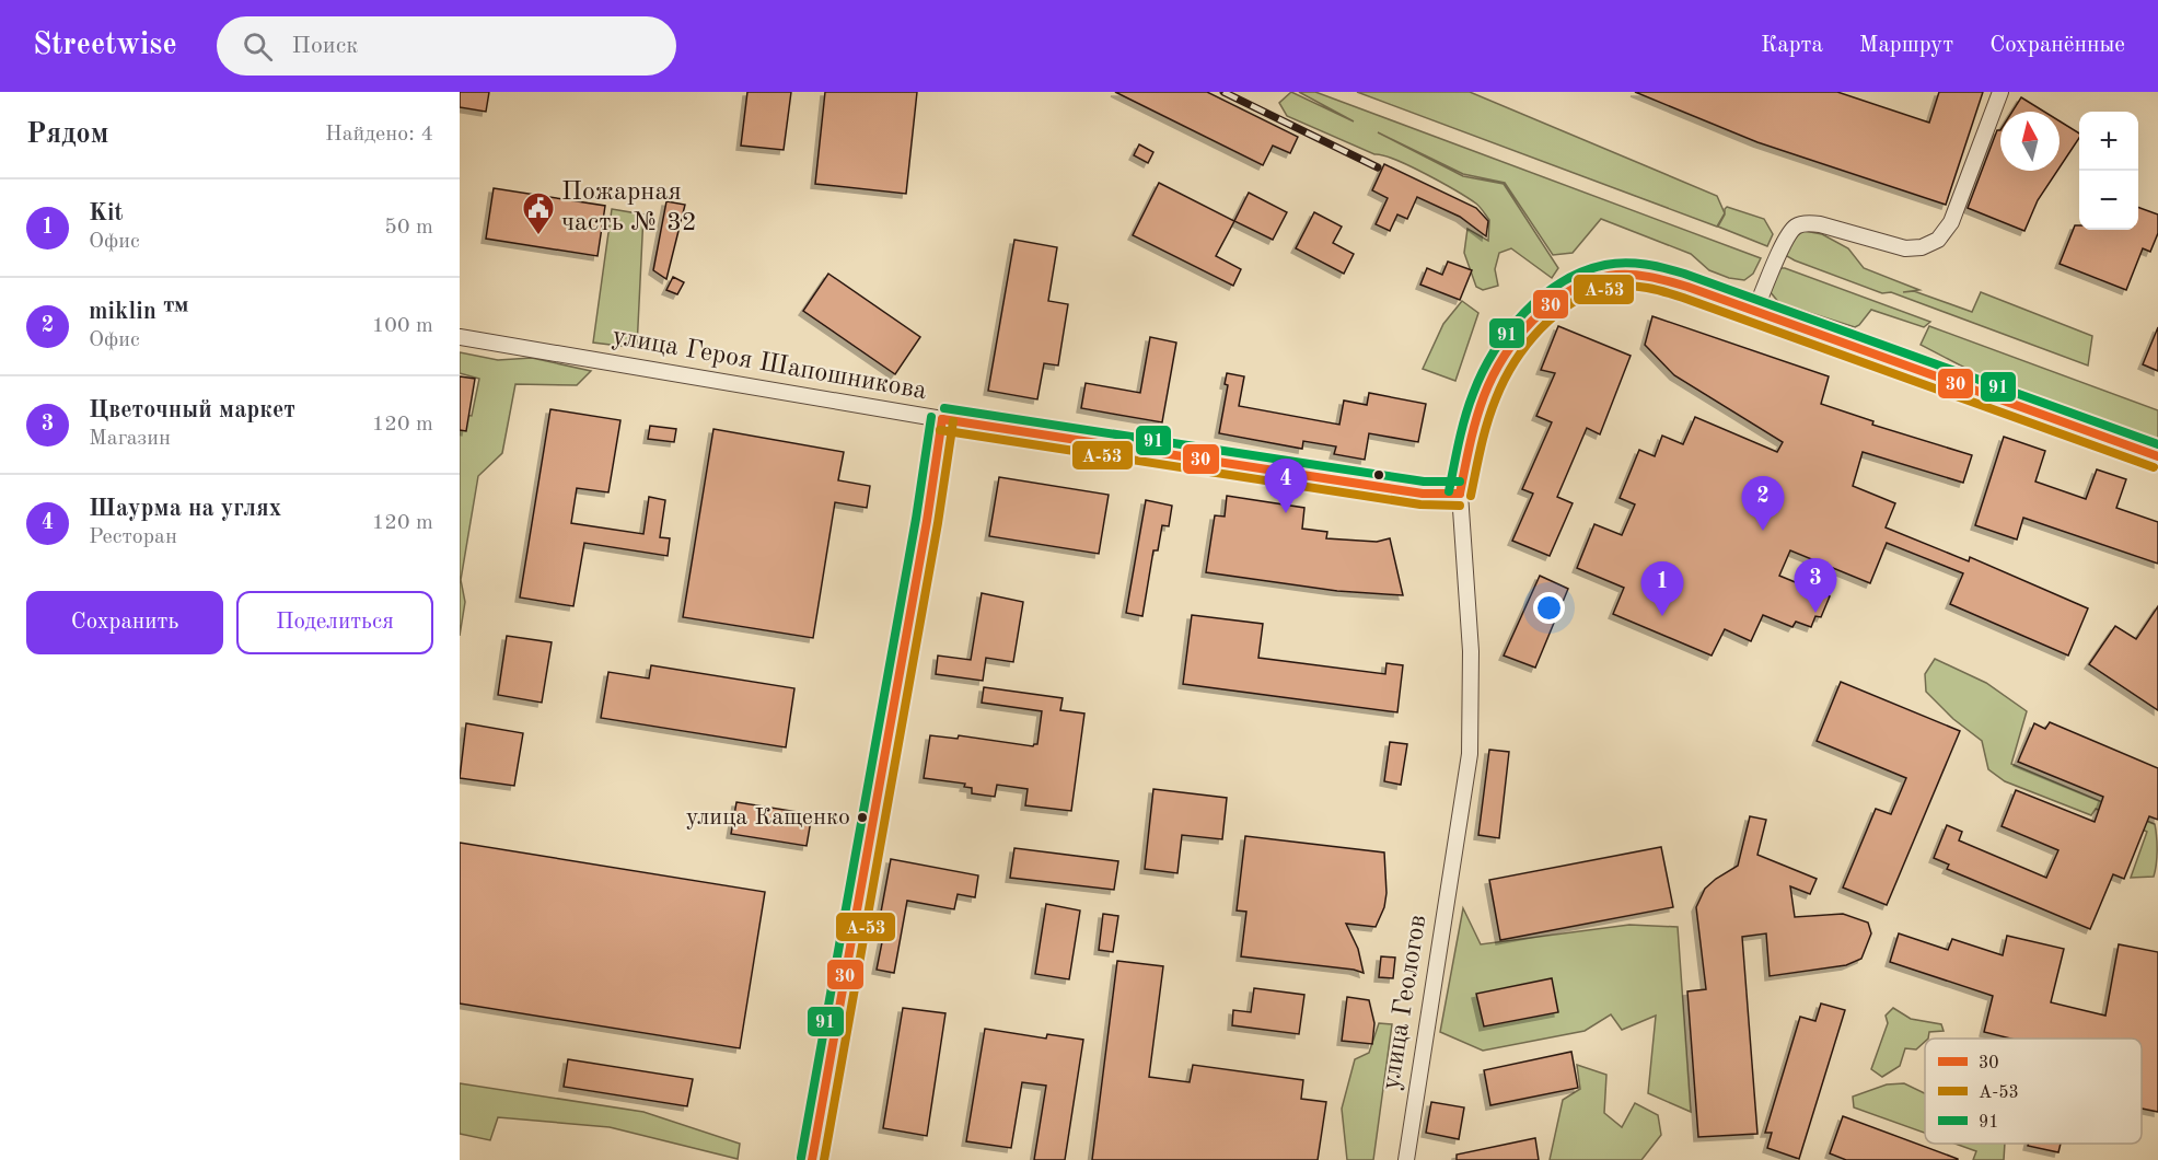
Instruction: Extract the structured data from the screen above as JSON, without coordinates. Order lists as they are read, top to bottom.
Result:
{
  "streets": {
    "street": ["улица Героя Шапошникова", "улица Геологов"]
  },
  "crossings": [
    ["улица Героя Шапошникова", "улица Геологов"]
  ],
  "places": {
    "public building": ["Пожарная часть № 32"],
    "other": ["улица Кащенко"]
  },
  "lines": ["transit line 91", "transit line 30", "transit line А-53"],
  "legend": ["30", "А-53", "91"],
  "north": "top",
  "page": {
    "header": "Streetwise",
    "search": "Поиск",
    "nav": ["Карта", "Маршрут", "Сохранённые"],
    "heading": ["Рядом", "Найдено: 4"],
    "map_buttons": ["+", "−"],
    "list": [
      {
        "mark": "1",
        "name": "Kit",
        "note": "Офис",
        "value": "50 m"
      },
      {
        "mark": "2",
        "name": "miklin ™",
        "note": "Офис",
        "value": "100 m"
      },
      {
        "mark": "3",
        "name": "Цветочный маркет",
        "note": "Магазин",
        "value": "120 m"
      },
      {
        "mark": "4",
        "name": "Шаурма на углях",
        "note": "Ресторан",
        "value": "120 m"
      }
    ],
    "pins": [
      "4",
      "2",
      "3",
      "1"
    ],
    "buttons": ["Сохранить", "Поделиться"]
  }
}
